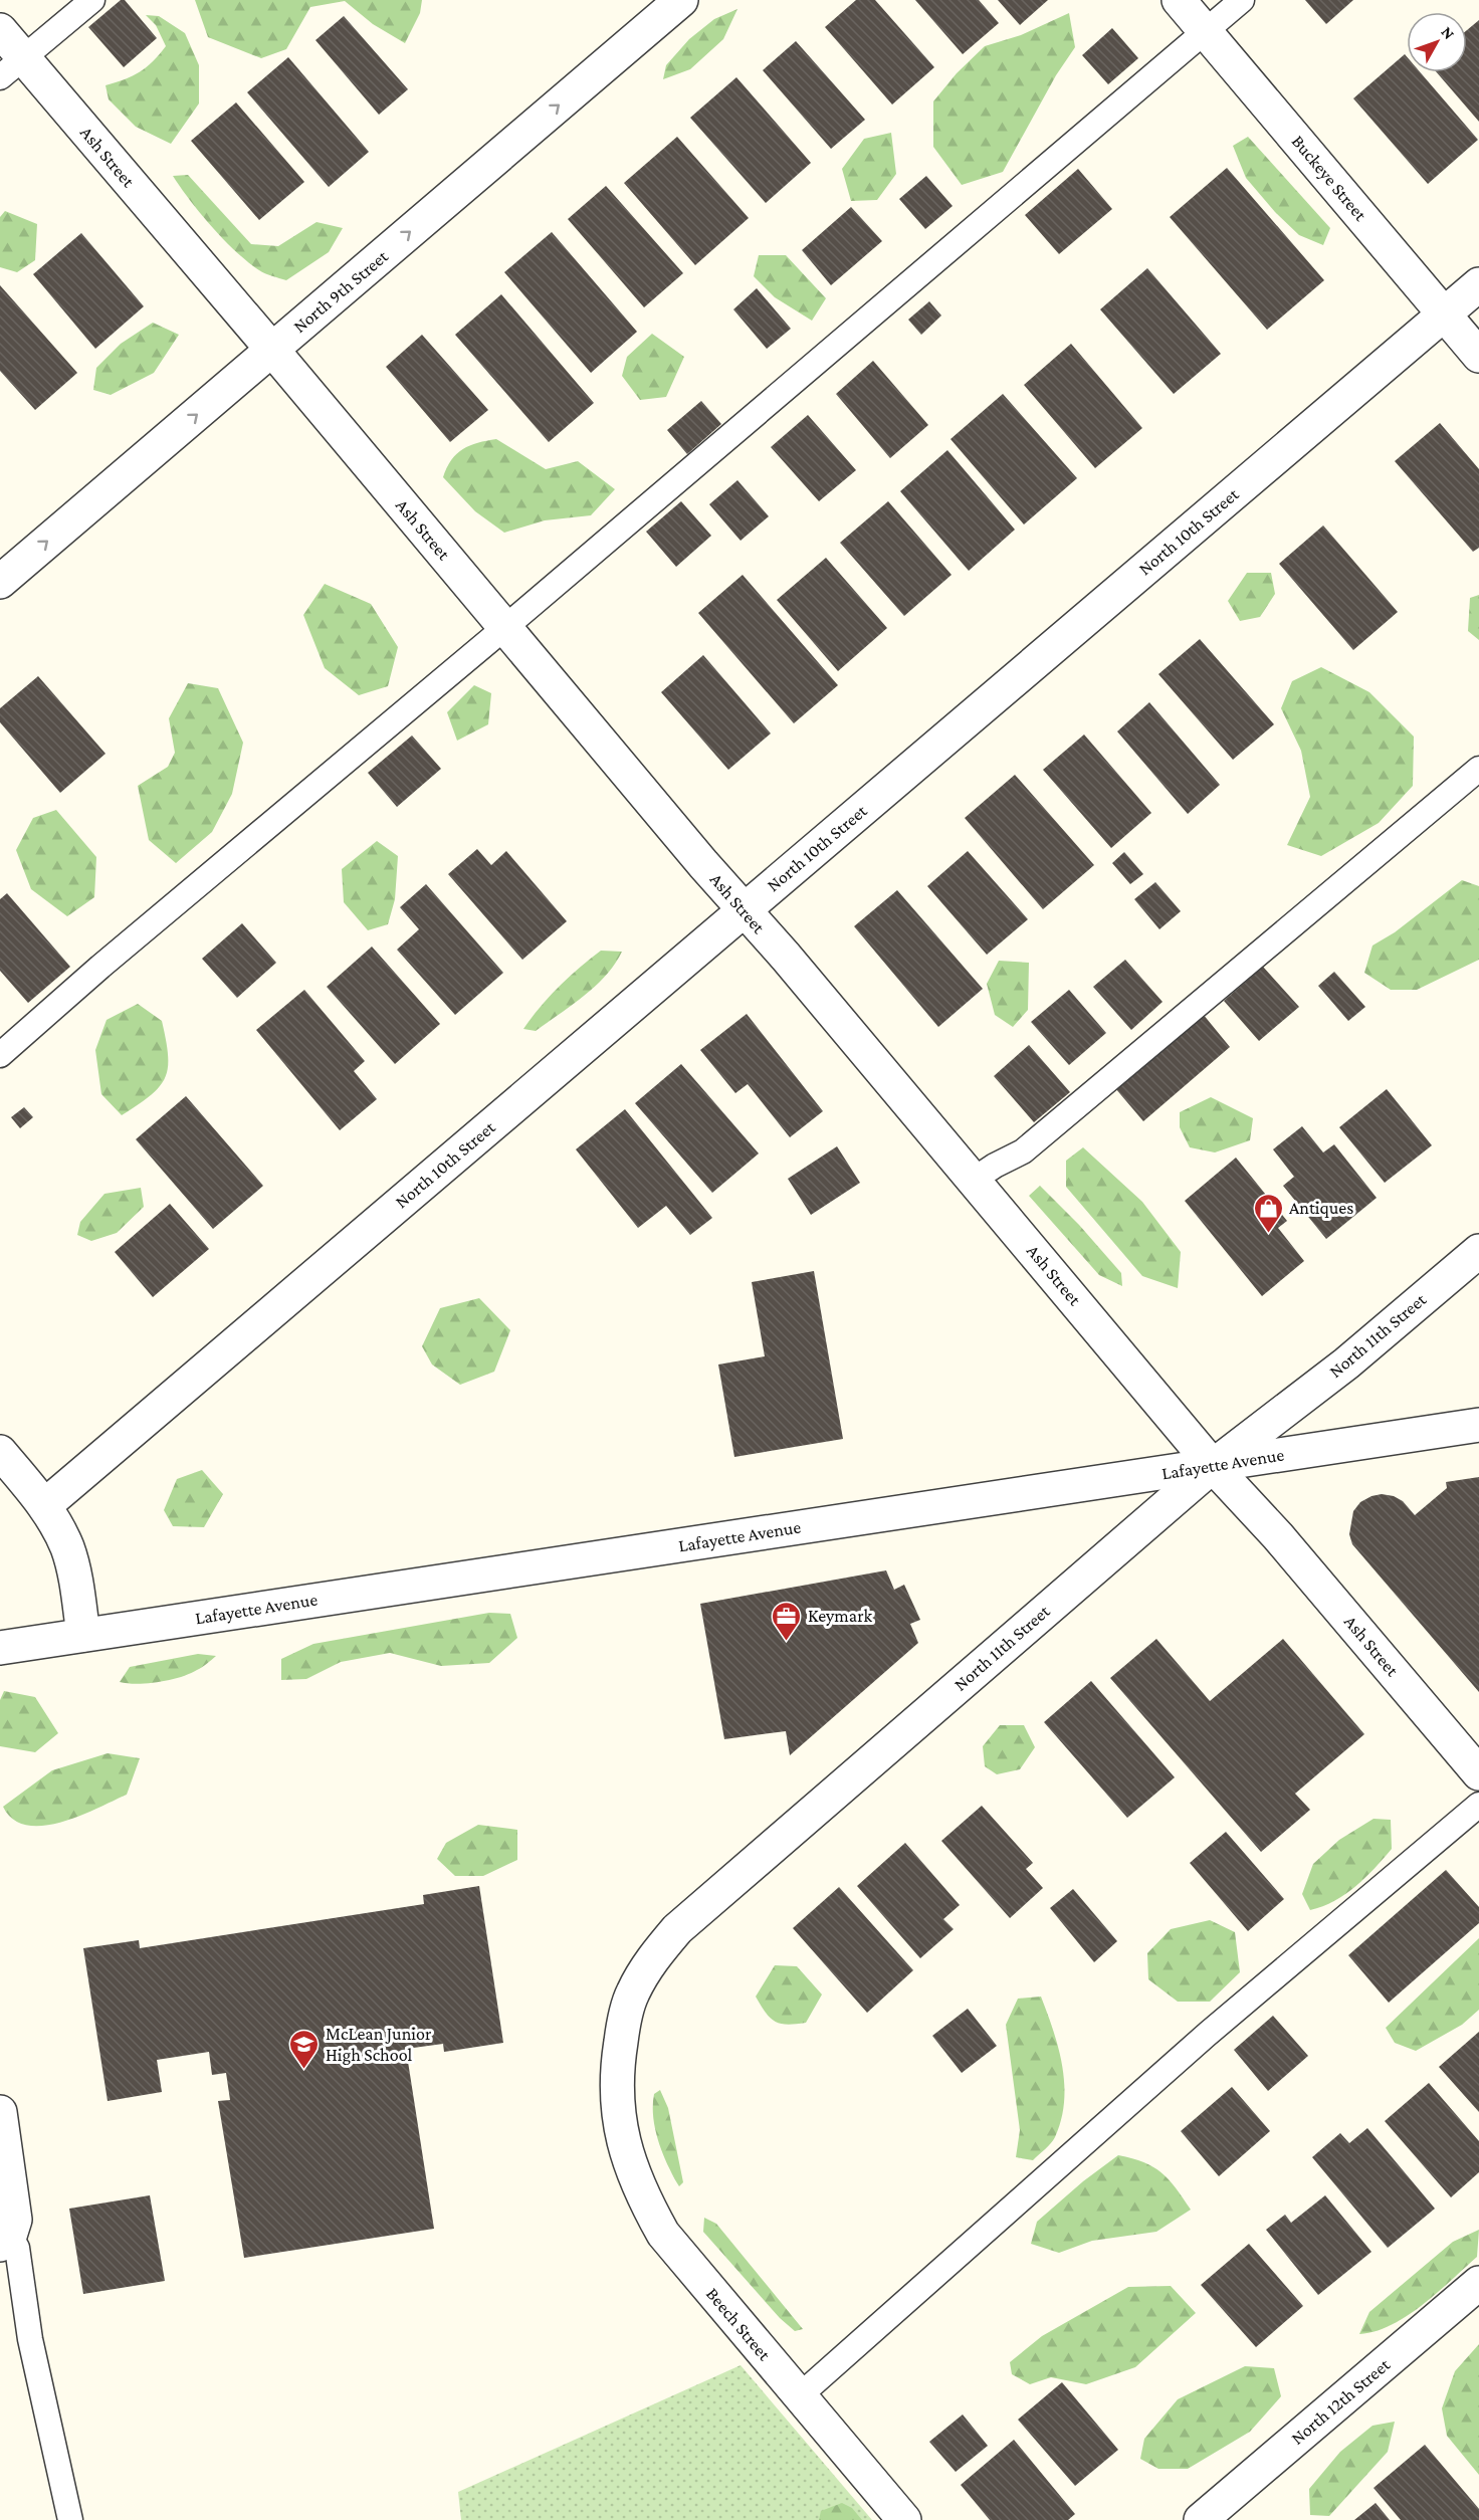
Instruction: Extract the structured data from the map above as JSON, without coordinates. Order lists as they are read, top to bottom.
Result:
{
  "streets": {
    "street": [
      "Ash Street",
      "Buckeye Street",
      "North 9th Street",
      "North 10th Street",
      "North 11th Street",
      "Lafayette Avenue",
      "Beech Street",
      "North 12th Street"
    ]
  },
  "crossings": [
    ["Ash Street", "North 9th Street"],
    ["Ash Street", "North 10th Street"],
    ["Ash Street", "North 11th Street"],
    ["Ash Street", "Lafayette Avenue"],
    ["Buckeye Street", "North 10th Street"],
    ["North 11th Street", "Lafayette Avenue"],
    ["North 11th Street", "Beech Street"]
  ],
  "one_way": ["North 9th Street"],
  "places": {
    "shop": ["Antiques"],
    "office": ["Keymark"],
    "school or university": ["McLean Junior High School"]
  },
  "north": "top right"
}
